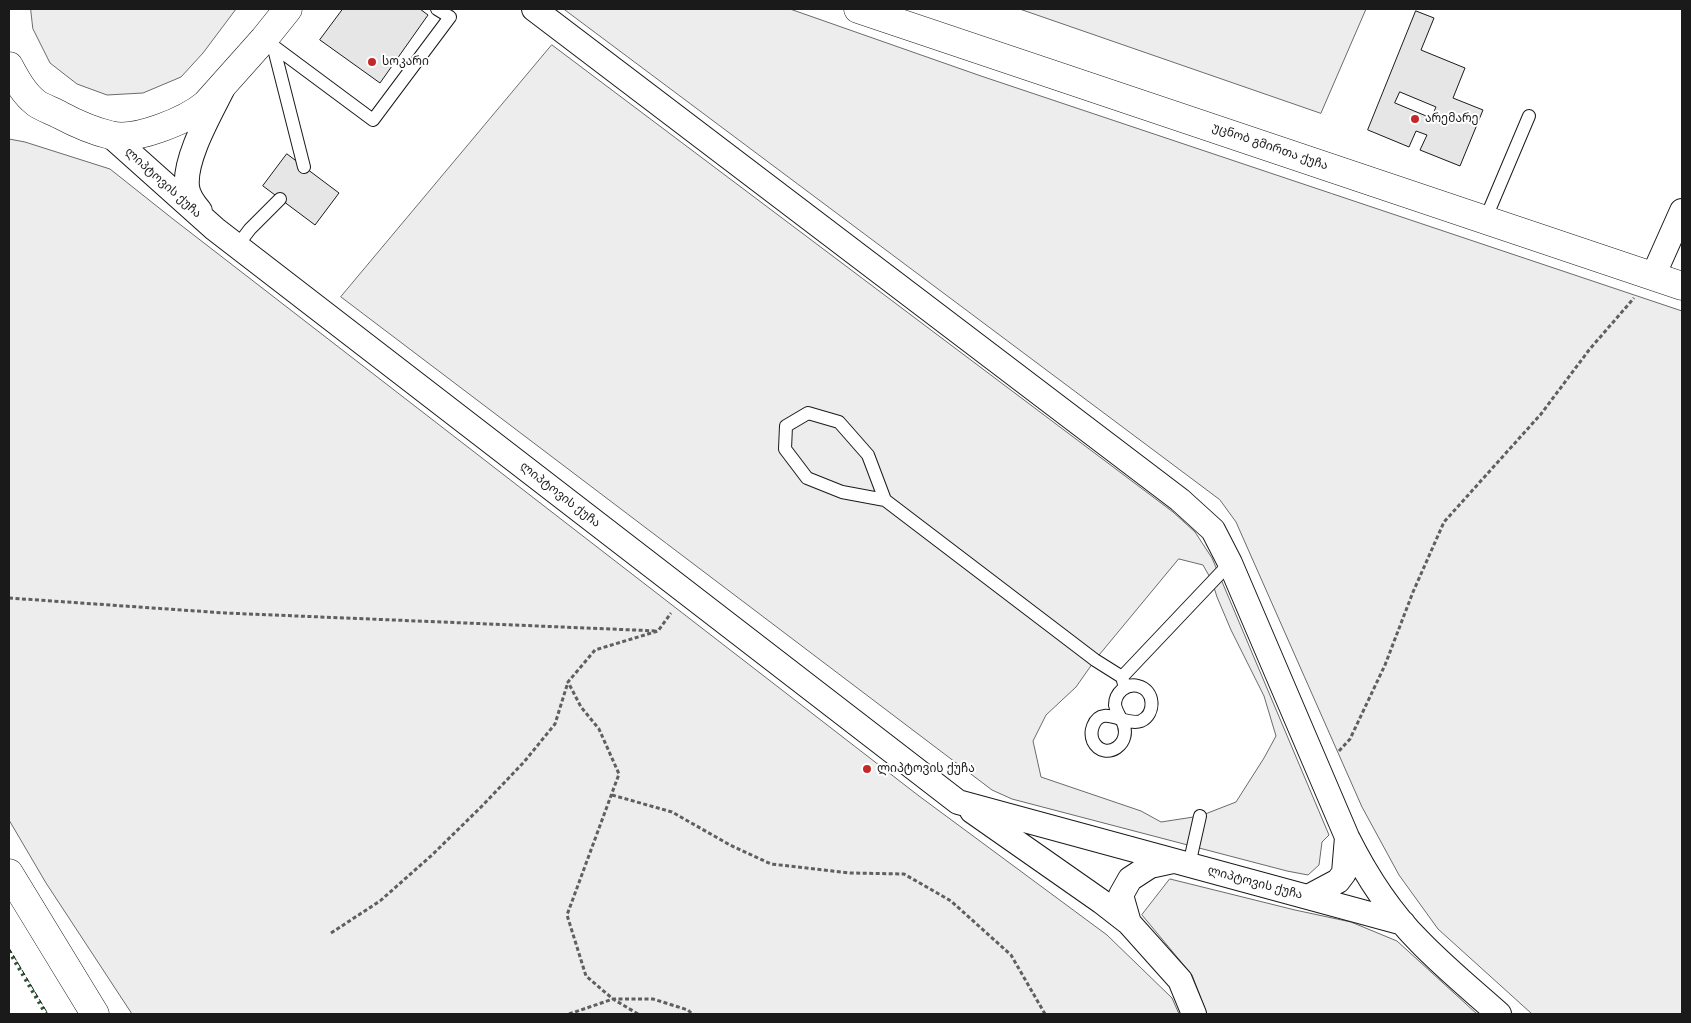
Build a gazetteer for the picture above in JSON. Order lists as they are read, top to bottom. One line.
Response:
{"streets":{"main road":["უცნობ გმირთა ქუჩა"],"street":["ლიპტოვის ქუჩა"]},"places":["სოკარი","არემარე","ლიპტოვის ქუჩა"]}
